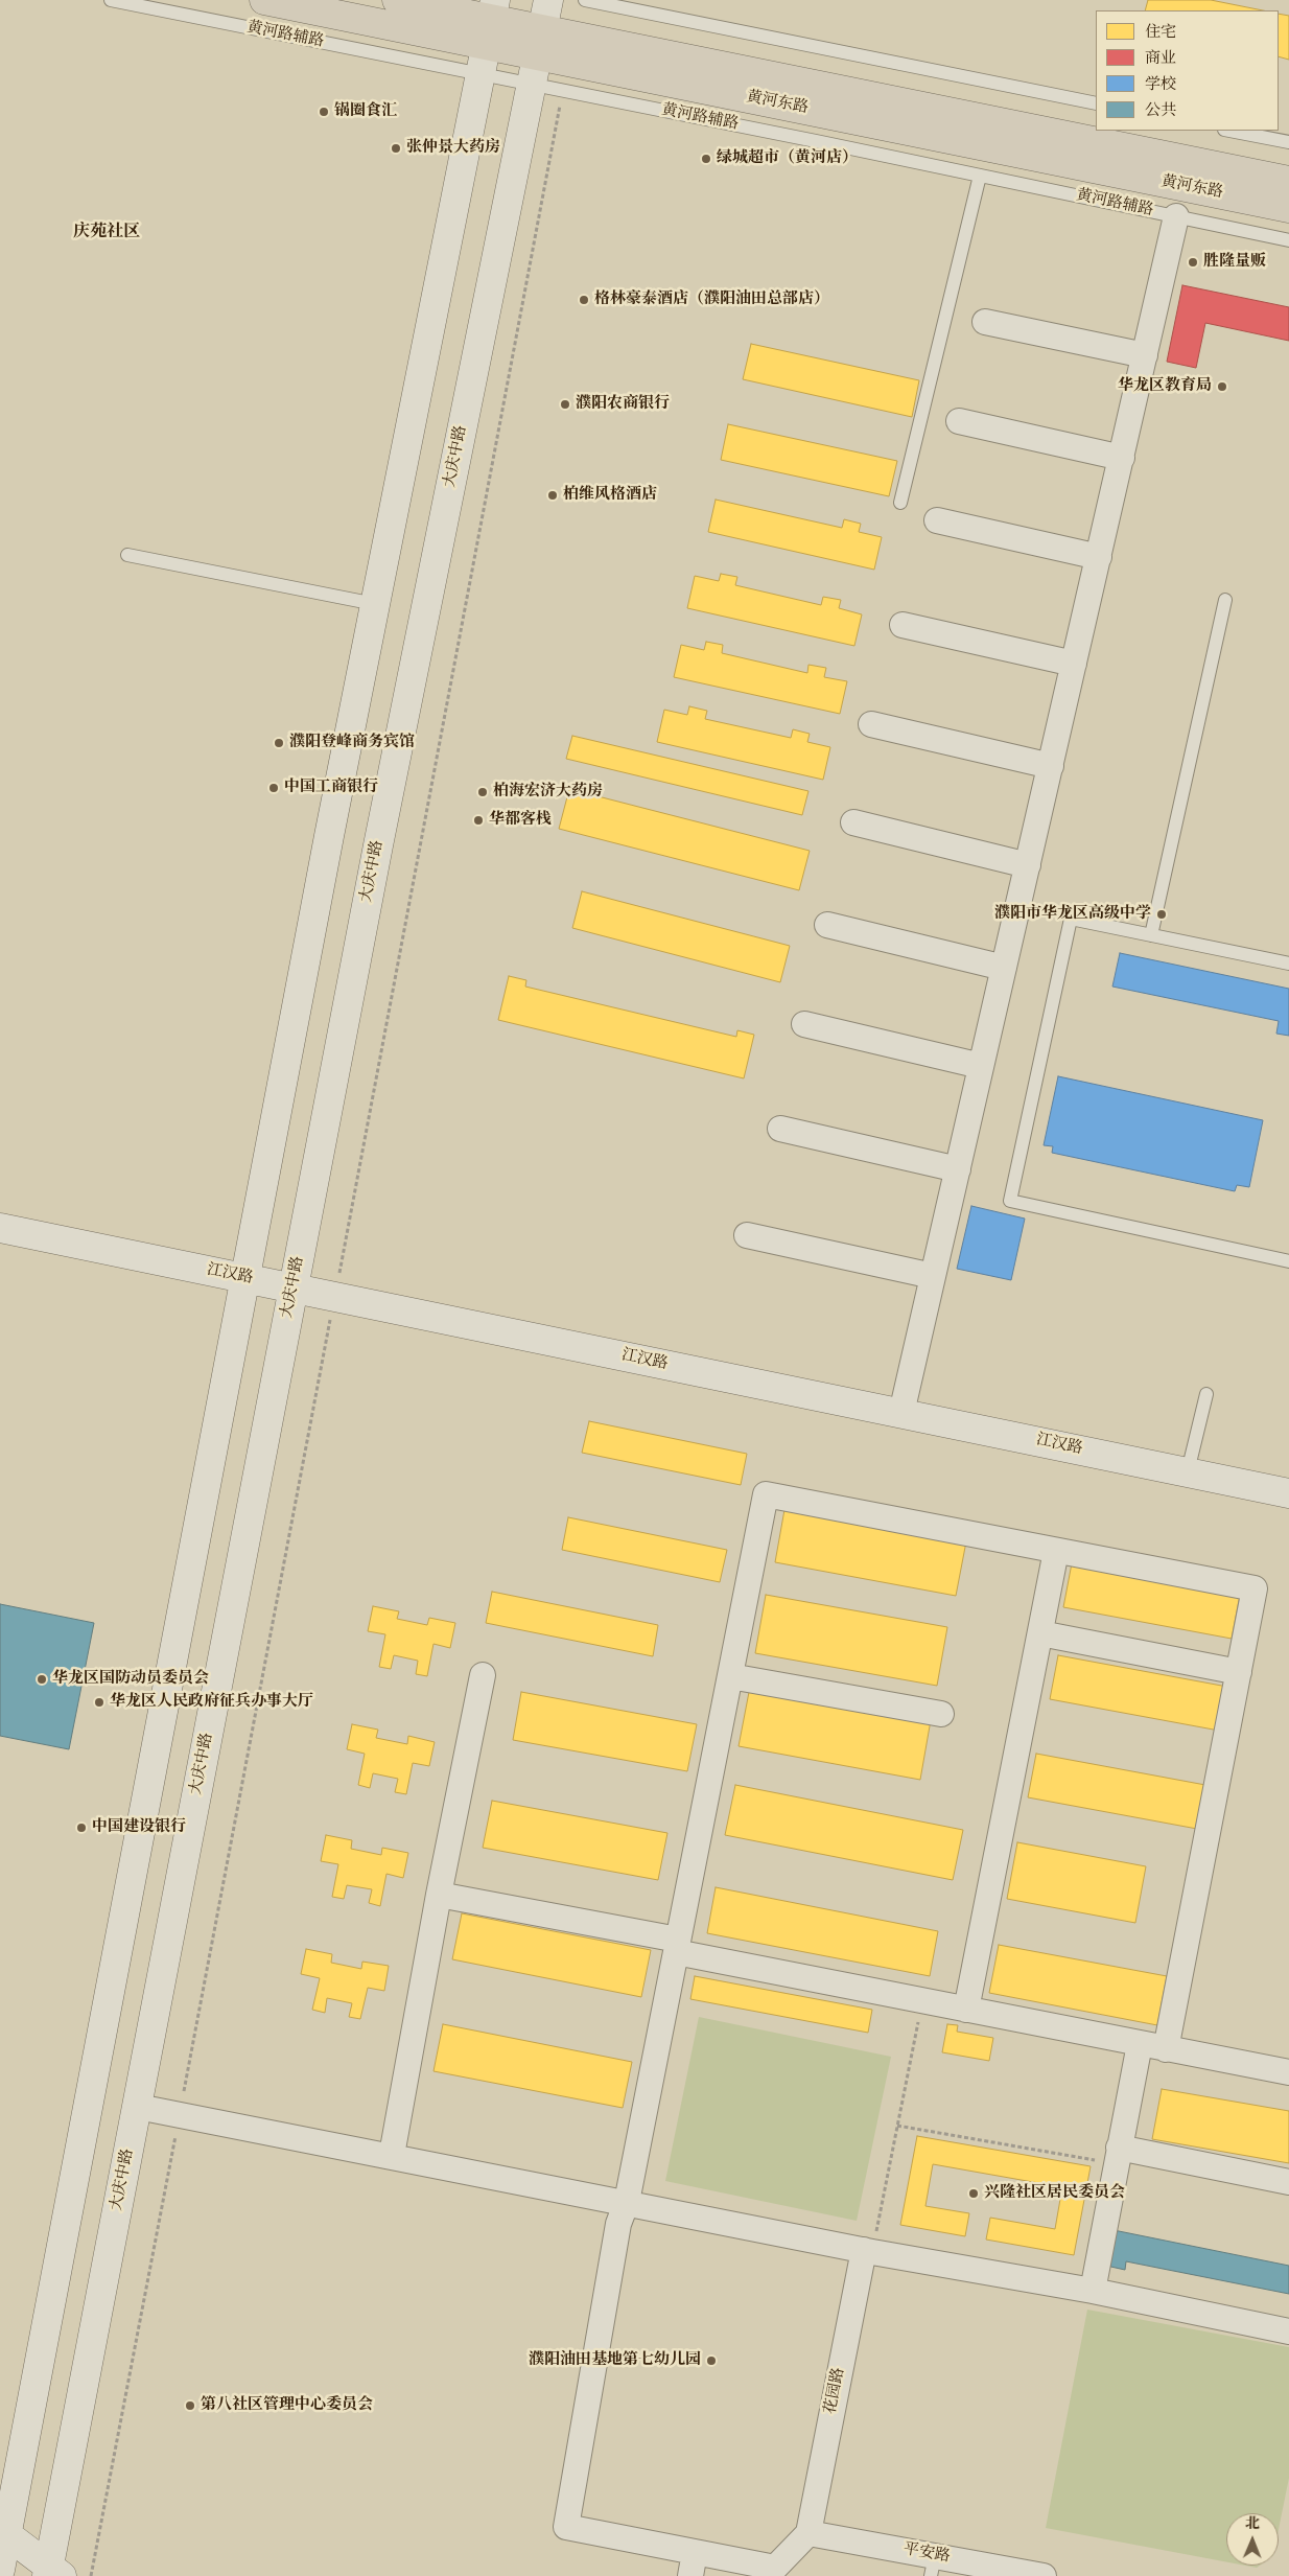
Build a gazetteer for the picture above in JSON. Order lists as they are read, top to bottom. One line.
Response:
{"streets":{"main road":["黄河东路","大庆中路","江汉路"],"street":["花园路","平安路"],"lane":["黄河路辅路"]},"crossings":[["黄河路辅路","大庆中路"],["黄河东路","大庆中路"],["大庆中路","江汉路"],["花园路","平安路"]],"districts":["庆苑社区"],"places":["锅圈食汇","张仲景大药房","绿城超市（黄河店）","胜隆量贩","格林豪泰酒店（濮阳油田总部店）","华龙区教育局","濮阳农商银行","柏维风格酒店","濮阳登峰商务宾馆","中国工商银行","柏海宏济大药房","华都客栈","濮阳市华龙区高级中学","华龙区国防动员委员会","华龙区人民政府征兵办事大厅","中国建设银行","兴隆社区居民委员会","濮阳油田基地第七幼儿园","第八社区管理中心委员会"],"legend":["住宅","商业","学校","公共"],"north":"top"}
